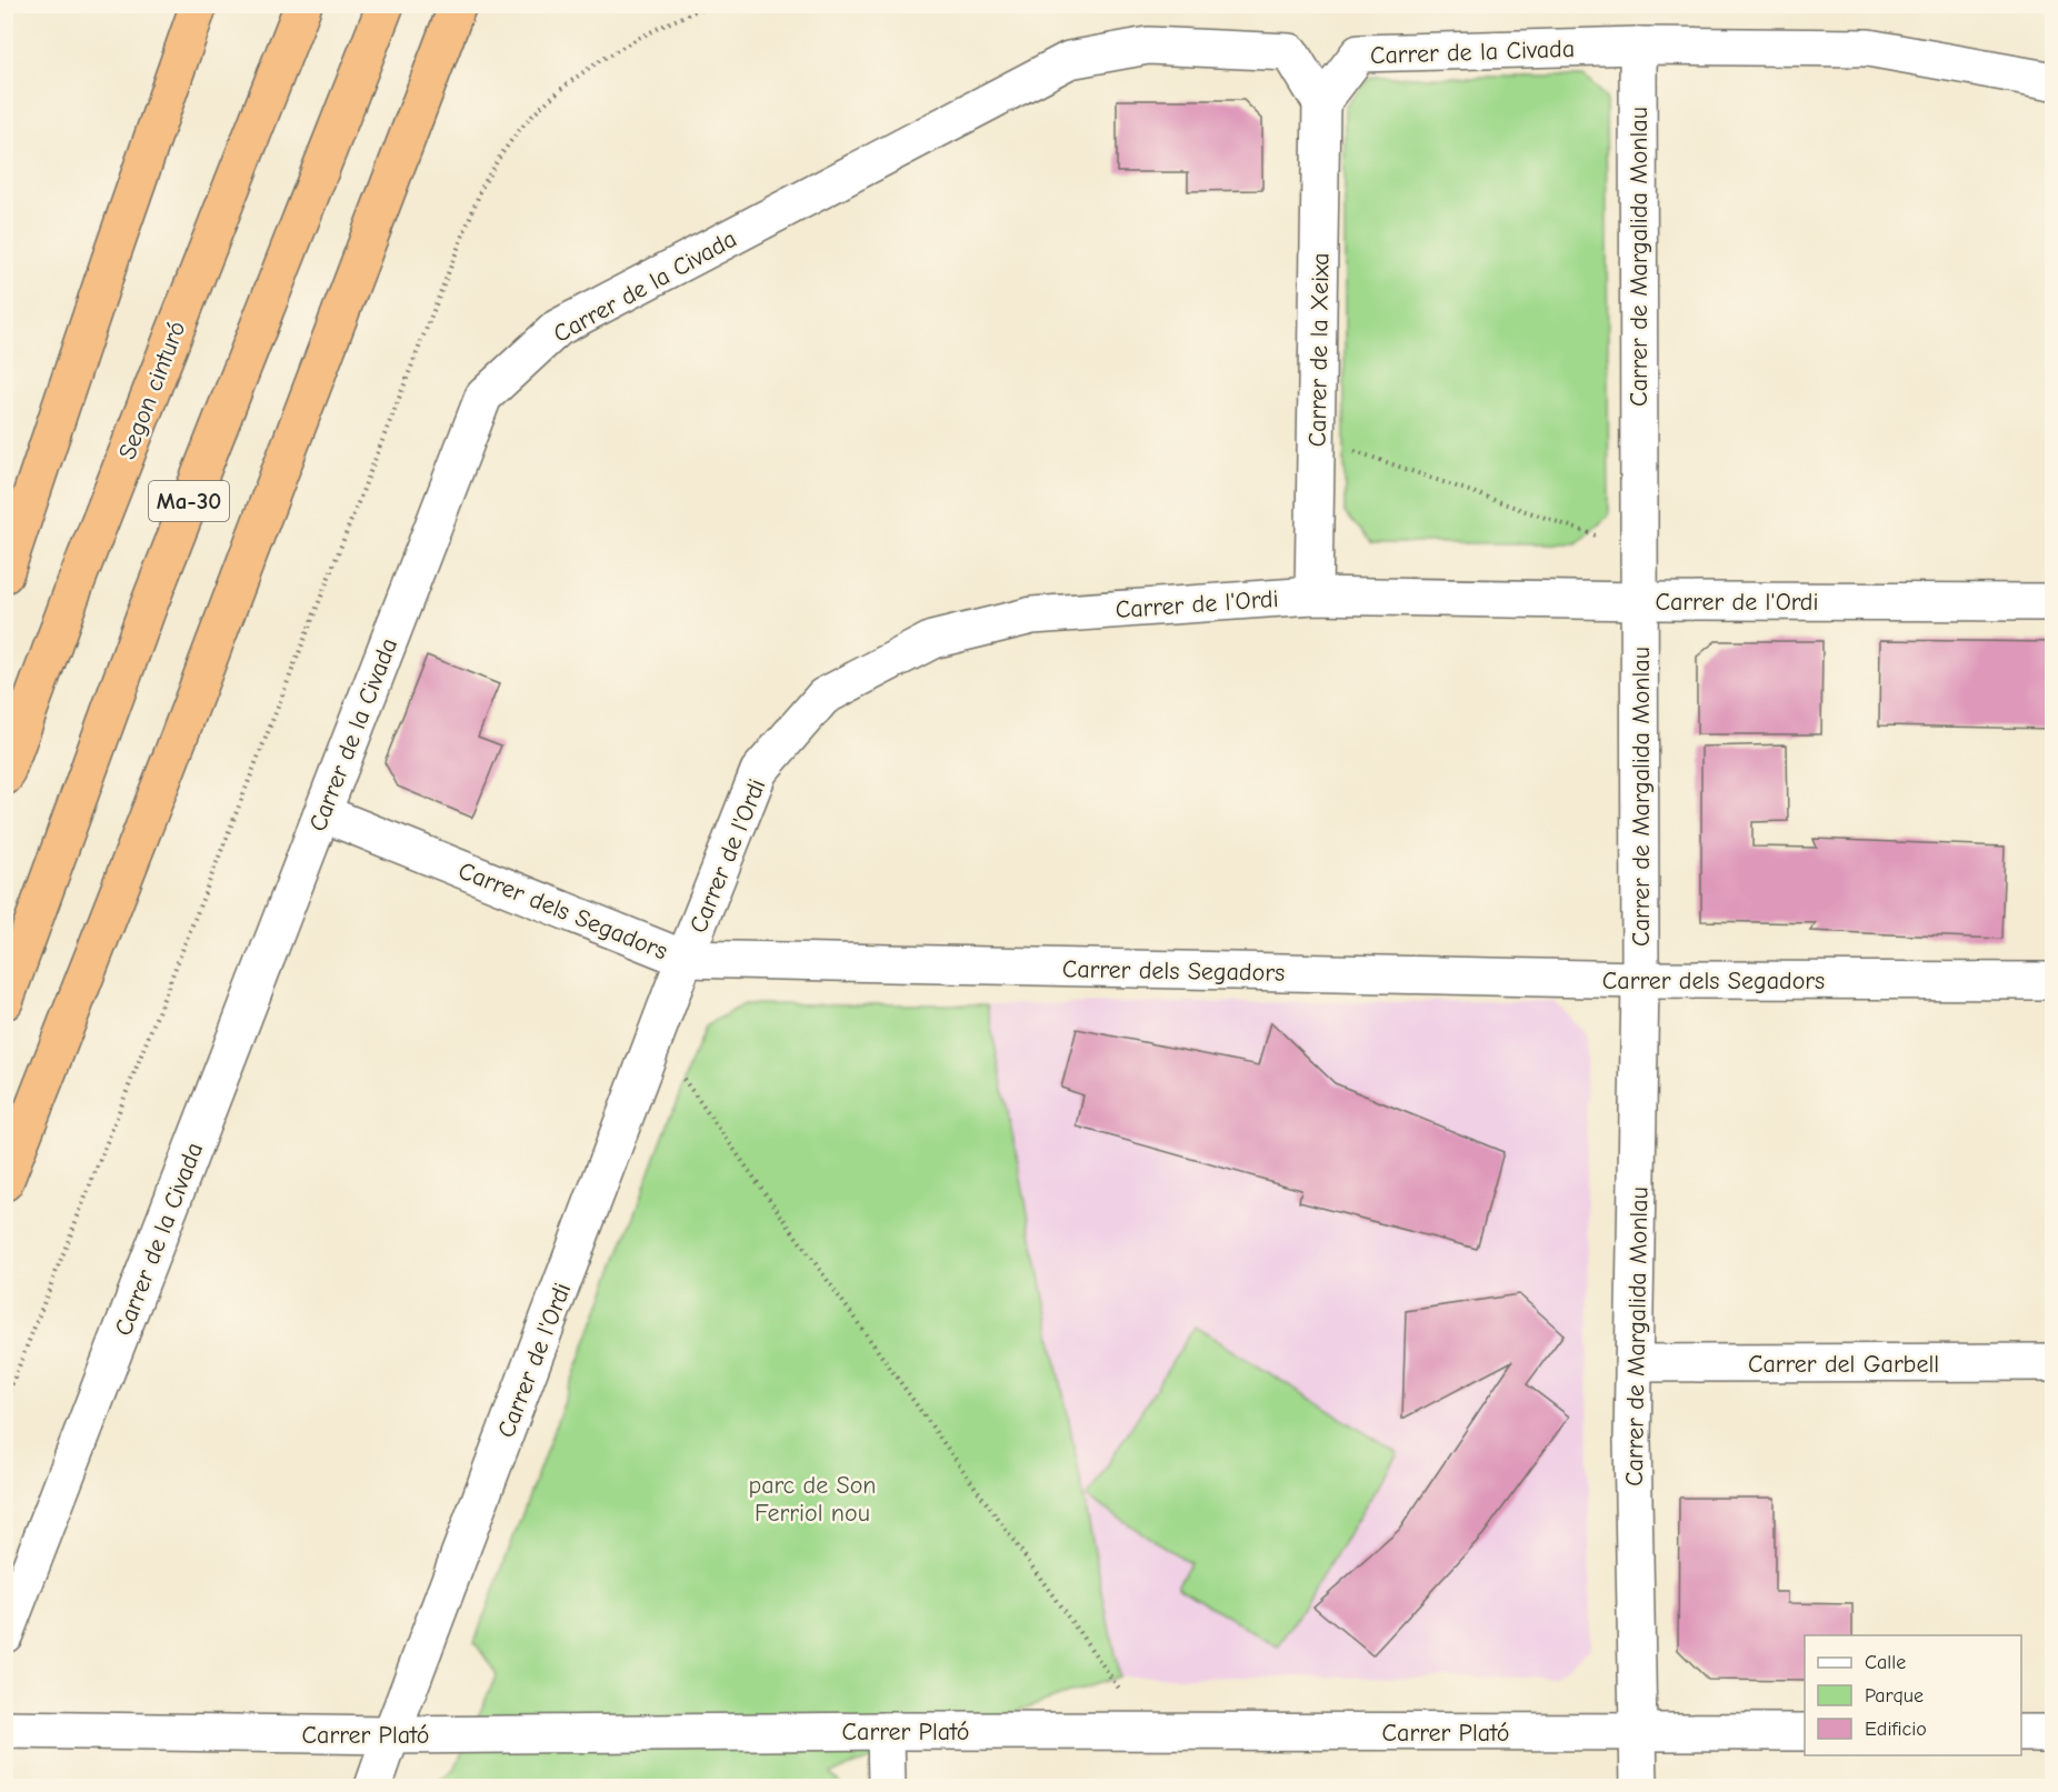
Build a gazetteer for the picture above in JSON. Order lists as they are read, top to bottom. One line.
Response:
{"streets":{"highway":["Segon cinturó","Ma-30"],"street":["Carrer de la Civada","Carrer de Margalida Monlau","Carrer de la Xeixa","Carrer de l'Ordi","Carrer dels Segadors","Carrer del Garbell","Carrer Plató"]},"crossings":[["Carrer de la Civada","Carrer de Margalida Monlau"],["Carrer de la Civada","Carrer de la Xeixa"],["Carrer de la Civada","Carrer dels Segadors"],["Carrer de Margalida Monlau","Carrer de l'Ordi"],["Carrer de Margalida Monlau","Carrer dels Segadors"],["Carrer de Margalida Monlau","Carrer del Garbell"],["Carrer de Margalida Monlau","Carrer Plató"],["Carrer de la Xeixa","Carrer de l'Ordi"],["Carrer de l'Ordi","Carrer dels Segadors"],["Carrer de l'Ordi","Carrer Plató"]],"parks":["parc de Son Ferriol nou"],"legend":["Calle","Parque","Edificio"]}
